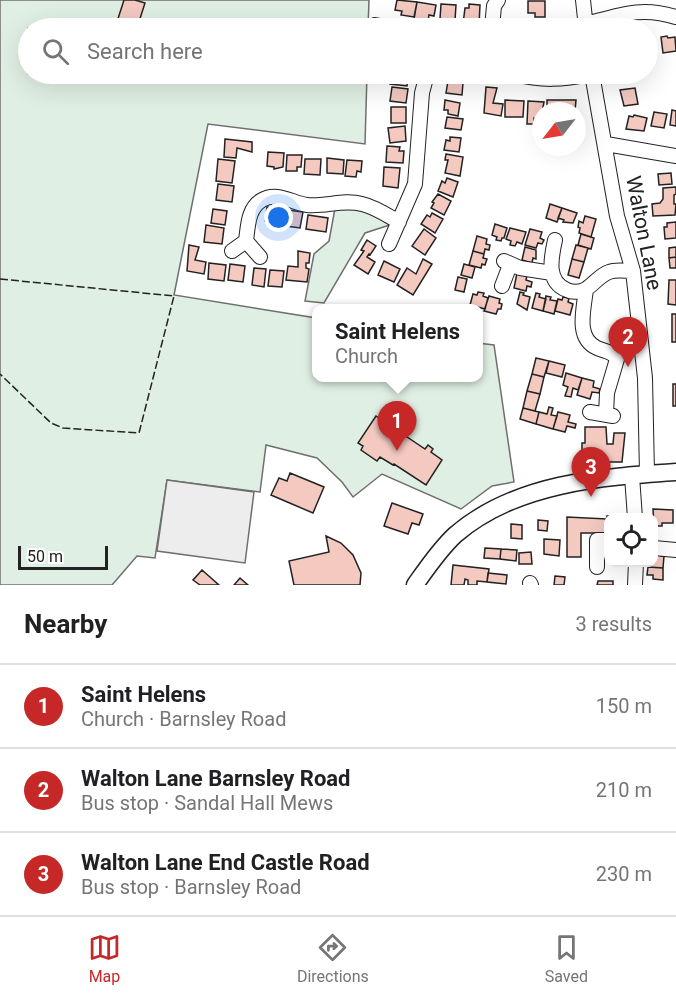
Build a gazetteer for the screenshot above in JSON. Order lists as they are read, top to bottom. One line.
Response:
{"streets":{"street":["Walton Lane"]},"scale_bar":"50 m","north":"bottom left","page":{"search":"Search here","popup":["Saint Helens","Church"],"pins":["2","1","3"],"scale":"50 m","heading":["Nearby","3 results"],"list":[{"mark":"1","name":"Saint Helens","note":"Church · Barnsley Road","value":"150 m"},{"mark":"2","name":"Walton Lane Barnsley Road","note":"Bus stop · Sandal Hall Mews","value":"210 m"},{"mark":"3","name":"Walton Lane End Castle Road","note":"Bus stop · Barnsley Road","value":"230 m"}],"nav":["Map","Directions","Saved"]}}
